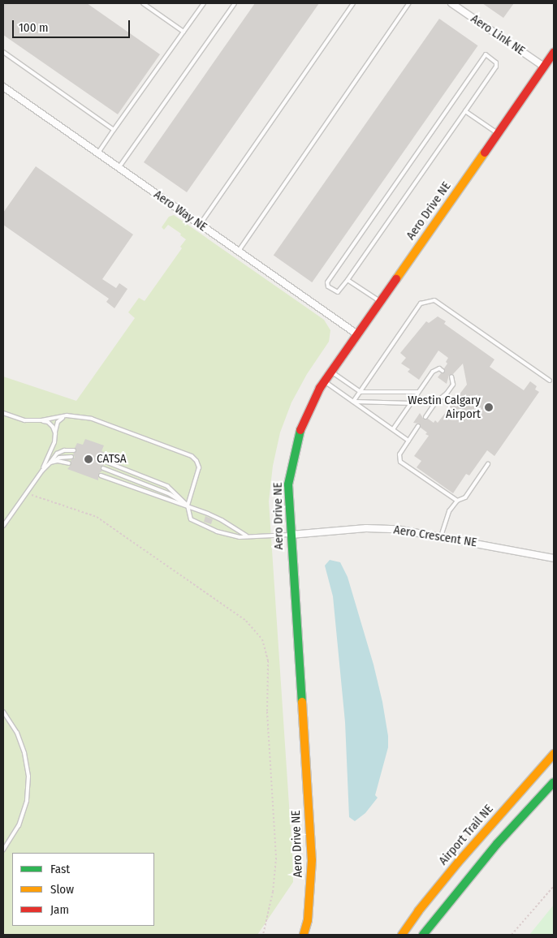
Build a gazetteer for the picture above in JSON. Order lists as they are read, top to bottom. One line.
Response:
{"streets":{"main road":["Aero Drive NE","Airport Trail NE"],"street":["Aero Link NE","Aero Way NE","Aero Crescent NE"]},"crossings":[["Aero Link NE","Aero Drive NE"],["Aero Way NE","Aero Drive NE"],["Aero Drive NE","Aero Crescent NE"]],"places":["Westin Calgary Airport","CATSA"],"legend":["Fast","Slow","Jam"],"scale_bar":"100 m"}
